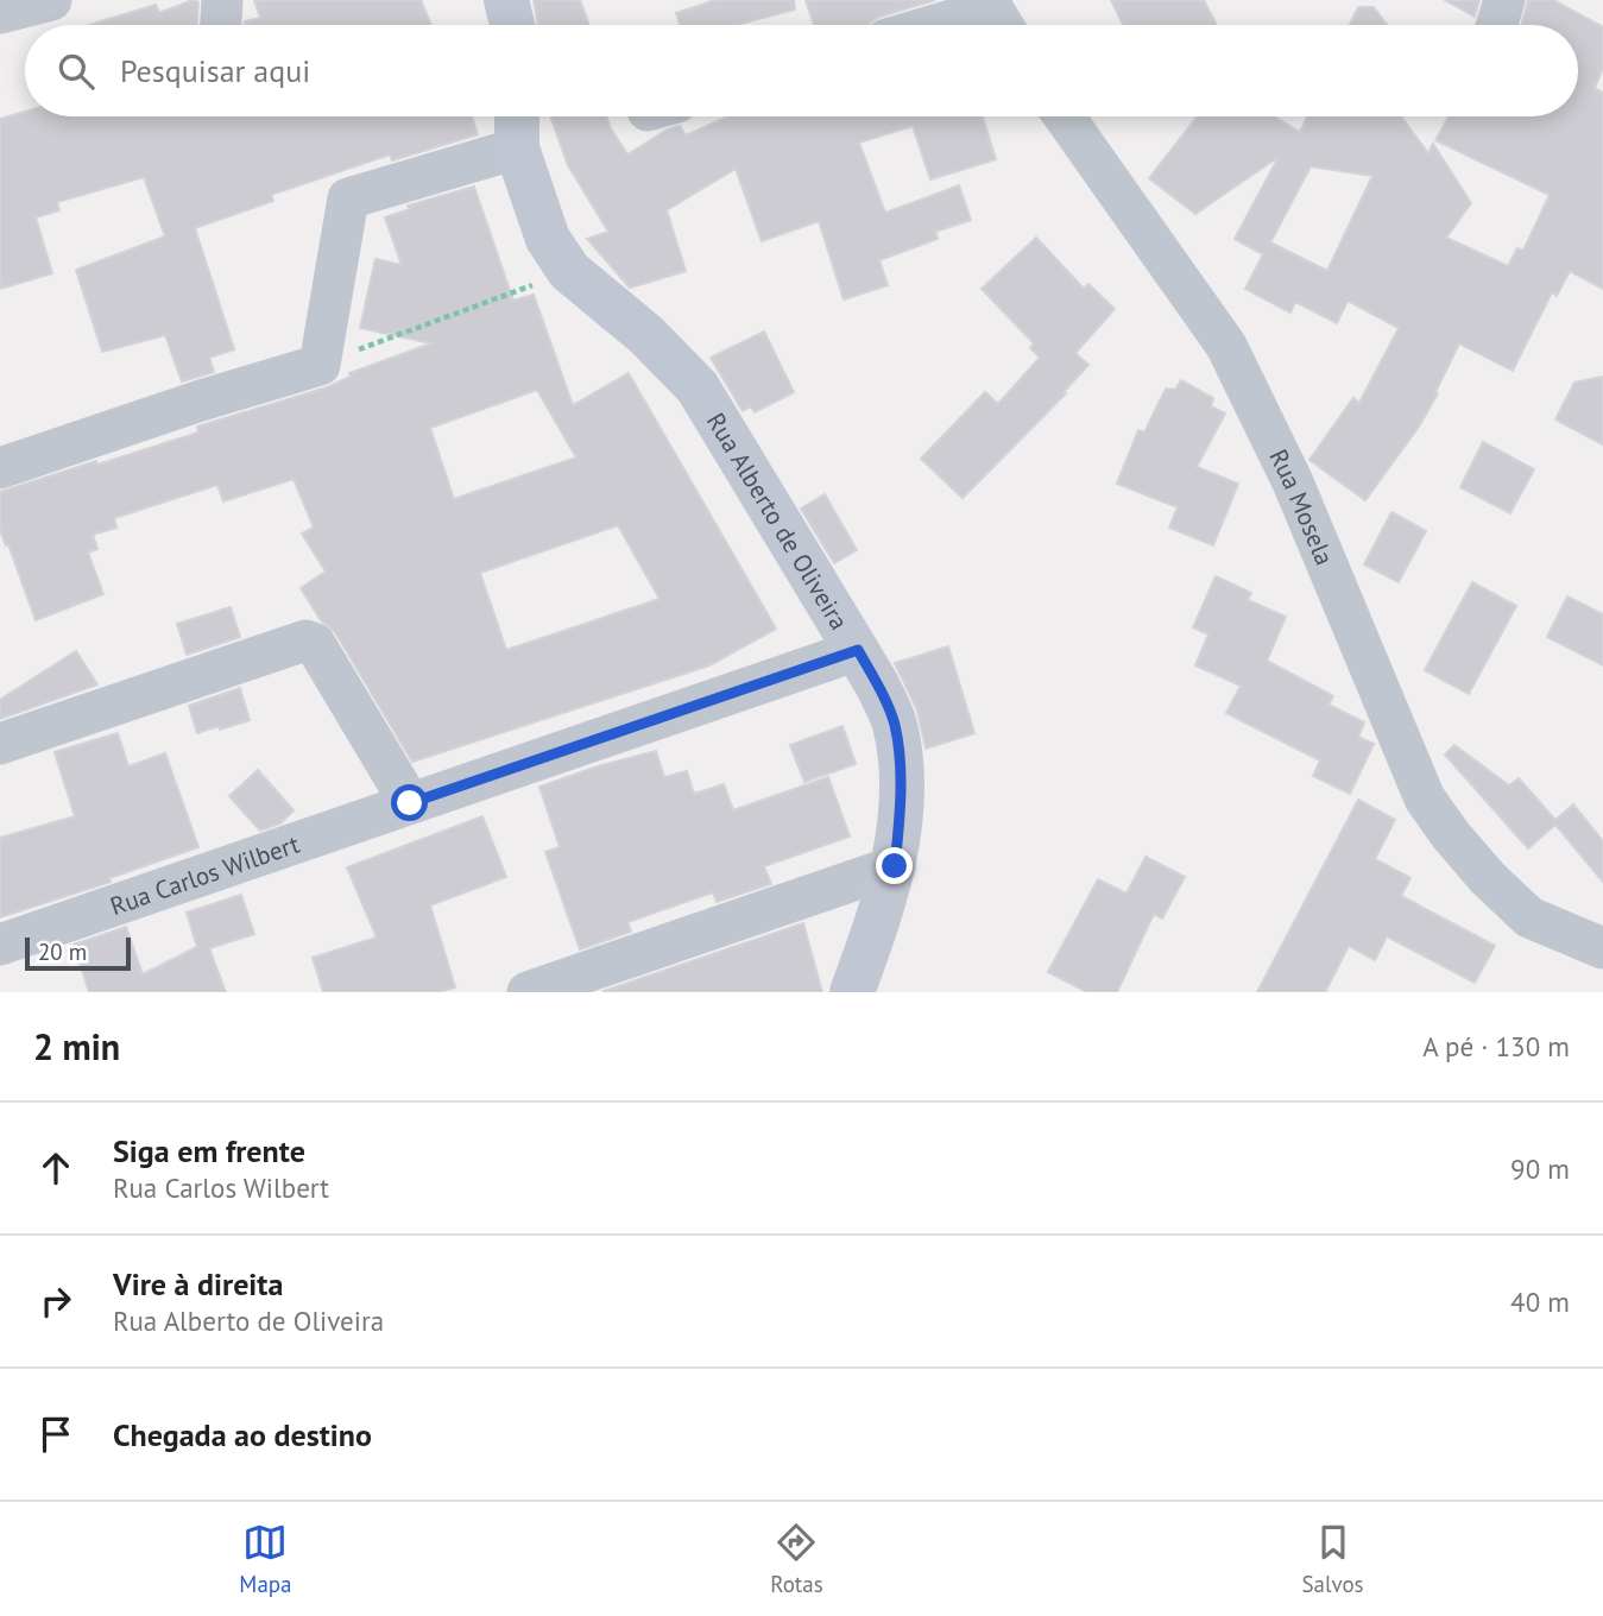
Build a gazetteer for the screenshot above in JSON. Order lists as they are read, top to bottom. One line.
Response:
{"streets":{"street":["Rua Mosela","Rua Alberto de Oliveira","Rua Carlos Wilbert"]},"crossings":[["Rua Alberto de Oliveira","Rua Carlos Wilbert"]],"scale_bar":"20 m","page":{"search":"Pesquisar aqui","scale":"20 m","heading":["2 min","A pé · 130 m"],"list":[["Siga em frente","Rua Carlos Wilbert","90 m"],["Vire à direita","Rua Alberto de Oliveira","40 m"],"Chegada ao destino"],"nav":["Mapa","Rotas","Salvos"]}}
